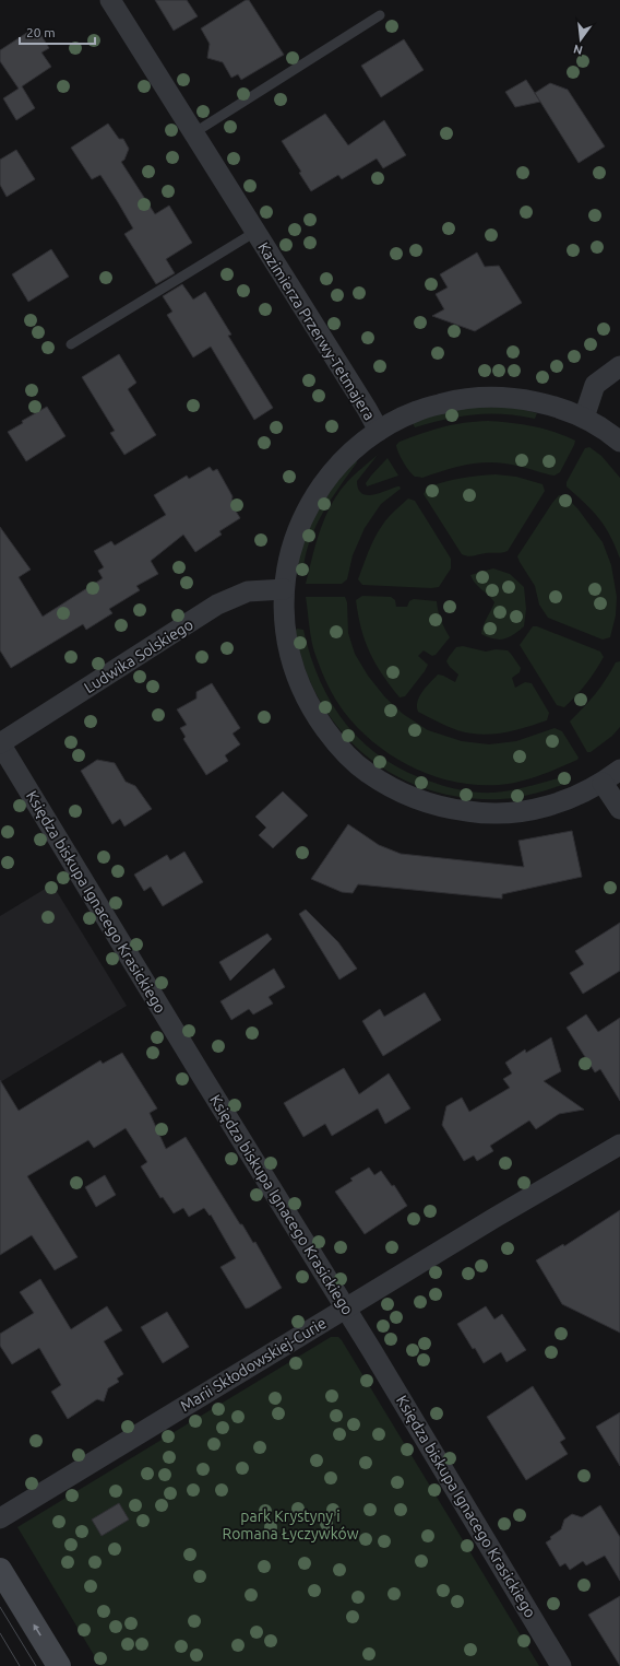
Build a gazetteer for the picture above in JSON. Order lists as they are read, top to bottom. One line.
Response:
{"streets":{"street":["Kazimierza Przerwy-Tetmajera","Ludwika Solskiego","Księdza biskupa Ignacego Krasickiego","Marii Skłodowskiej-Curie"]},"crossings":[["Ludwika Solskiego","Księdza biskupa Ignacego Krasickiego"],["Księdza biskupa Ignacego Krasickiego","Marii Skłodowskiej-Curie"]],"parks":["park Krystyny i Romana Łyczywków"],"scale_bar":"20 m","north":"bottom"}
